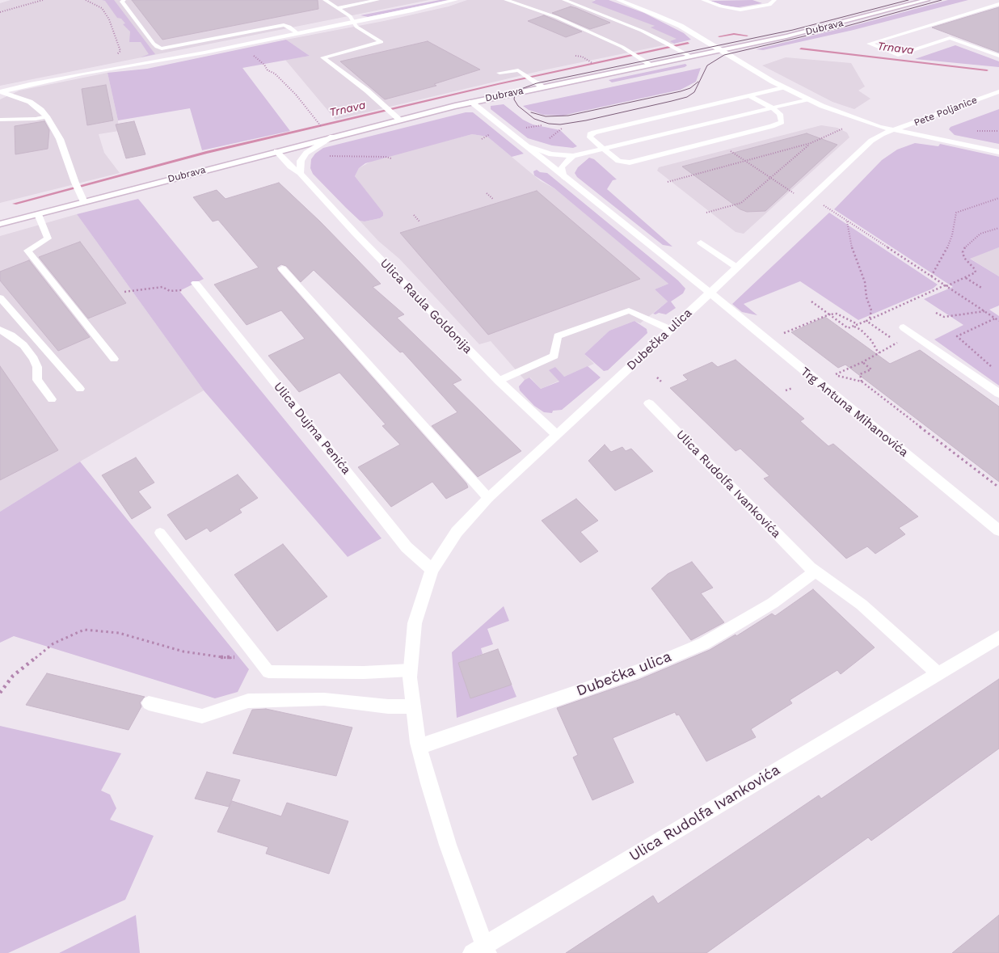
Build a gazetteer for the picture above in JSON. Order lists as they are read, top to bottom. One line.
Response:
{"streets":{"street":["Dubrava","Pete Poljanice","Ulica Raula Goldonija","Dubečka ulica","Trg Antuna Mihanovića","Ulica Dujma Penića","Ulica Rudolfa Ivankovića"]},"crossings":[["Dubrava","Ulica Raula Goldonija"],["Dubrava","Trg Antuna Mihanovića"],["Pete Poljanice","Dubečka ulica"],["Ulica Raula Goldonija","Dubečka ulica"],["Dubečka ulica","Trg Antuna Mihanovića"],["Dubečka ulica","Ulica Dujma Penića"],["Dubečka ulica","Ulica Rudolfa Ivankovića"]],"water":["Trnava"]}
